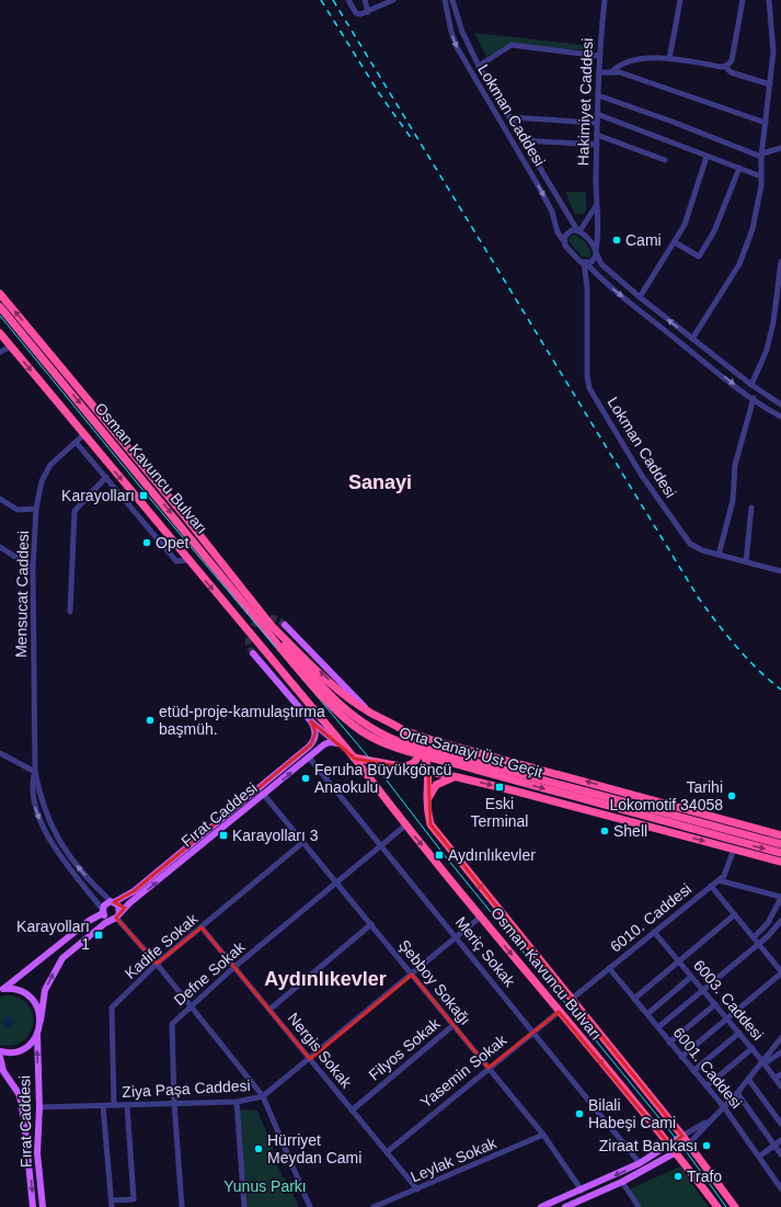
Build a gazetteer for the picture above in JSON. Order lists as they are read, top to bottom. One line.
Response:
{"streets":{"highway":["Osman Kavuncu Bulvarı","Orta Sanayi Üst Geçit"],"main road":["Fırat Caddesi"],"street":["Hakimiyet Caddesi","Lokman Caddesi","Mensucat Caddesi","6010. Caddesi","Kadife Sokak","Meriç Sokak","Defne Sokak","Şebboy Sokağı","6003. Caddesi","Filyos Sokak","Nergis Sokak","6001. Caddesi","Yasemin Sokak","Ziya Paşa Caddesi","Leylak Sokak"]},"crossings":[["Hakimiyet Caddesi","Lokman Caddesi"],["Osman Kavuncu Bulvarı","Orta Sanayi Üst Geçit"],["Osman Kavuncu Bulvarı","6010. Caddesi"],["Osman Kavuncu Bulvarı","Defne Sokak"],["Osman Kavuncu Bulvarı","Yasemin Sokak"],["Osman Kavuncu Bulvarı","Ziya Paşa Caddesi"],["Mensucat Caddesi","Fırat Caddesi"],["Fırat Caddesi","Meriç Sokak"],["Fırat Caddesi","Şebboy Sokağı"],["Fırat Caddesi","Ziya Paşa Caddesi"],["6010. Caddesi","6003. Caddesi"],["6010. Caddesi","6001. Caddesi"],["Kadife Sokak","Şebboy Sokağı"],["Kadife Sokak","Nergis Sokak"],["Kadife Sokak","Ziya Paşa Caddesi"],["Meriç Sokak","Defne Sokak"],["Meriç Sokak","Yasemin Sokak"],["Meriç Sokak","Ziya Paşa Caddesi"],["Defne Sokak","Şebboy Sokağı"],["Defne Sokak","Nergis Sokak"],["Defne Sokak","Ziya Paşa Caddesi"],["Şebboy Sokağı","Filyos Sokak"],["Şebboy Sokağı","Yasemin Sokak"],["Şebboy Sokağı","Ziya Paşa Caddesi"],["Şebboy Sokağı","Leylak Sokak"],["Filyos Sokak","Nergis Sokak"],["Nergis Sokak","Yasemin Sokak"],["Nergis Sokak","Ziya Paşa Caddesi"],["Nergis Sokak","Leylak Sokak"]],"districts":["Sanayi","Aydınlıkevler"],"parks":["Yunus Parkı"],"places":{"other":["Cami","Opet","etüd-proje-kamulaştırma başmüh.","Feruha Büyükgöncü Anaokulu","Tarihi Lokomotif 34058","Shell","Bilali Habeşi Cami","Ziraat Bankası","Hürriyet Meydan Cami","Trafo"],"transit":["Karayolları","Eski Terminal","Karayolları 3","Aydınlıkevler","Karayolları 1"]}}
